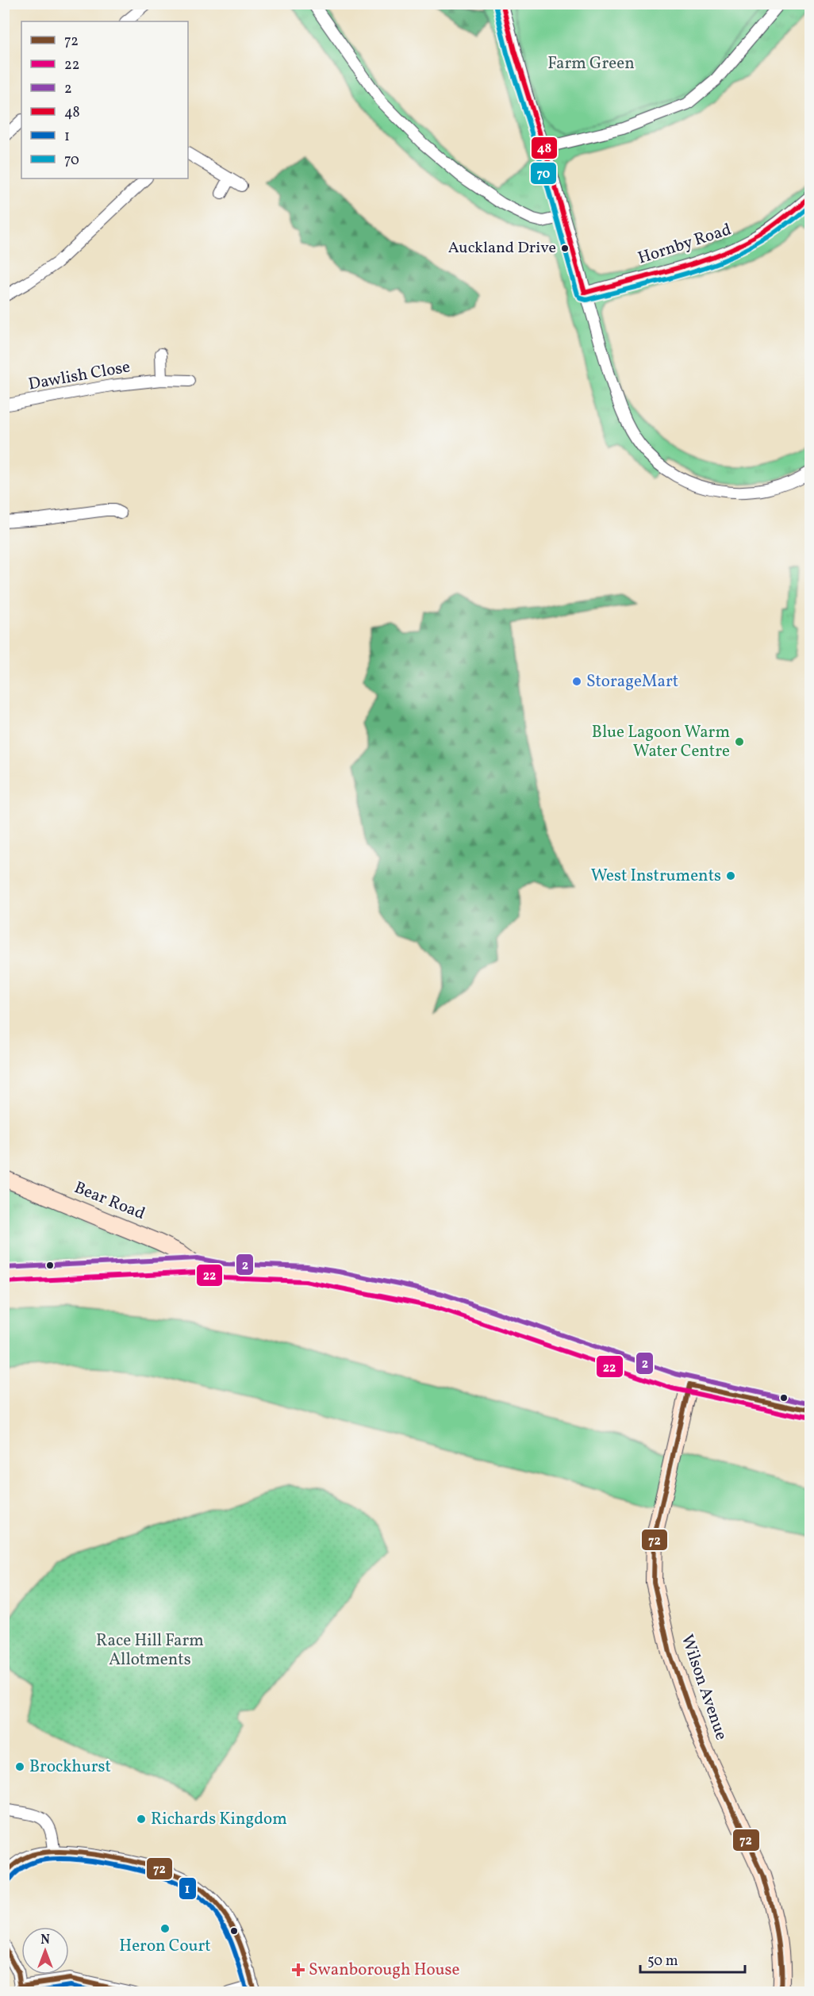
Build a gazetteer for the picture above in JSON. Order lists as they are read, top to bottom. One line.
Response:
{"streets":{"street":["Hornby Road","Dawlish Close","Bear Road","Wilson Avenue"]},"parks":["Farm Green","Race Hill Farm Allotments"],"places":{"other":["Auckland Drive","StorageMart","Blue Lagoon Warm Water Centre","West Instruments","Brockhurst","Richards Kingdom","Heron Court"],"health":["Swanborough House"]},"lines":["transit line 48","transit line 70","transit line 2","transit line 22","transit line 72","transit line 1"],"legend":["72","22","2","48","1","70"],"scale_bar":"50 m","north":"top"}
